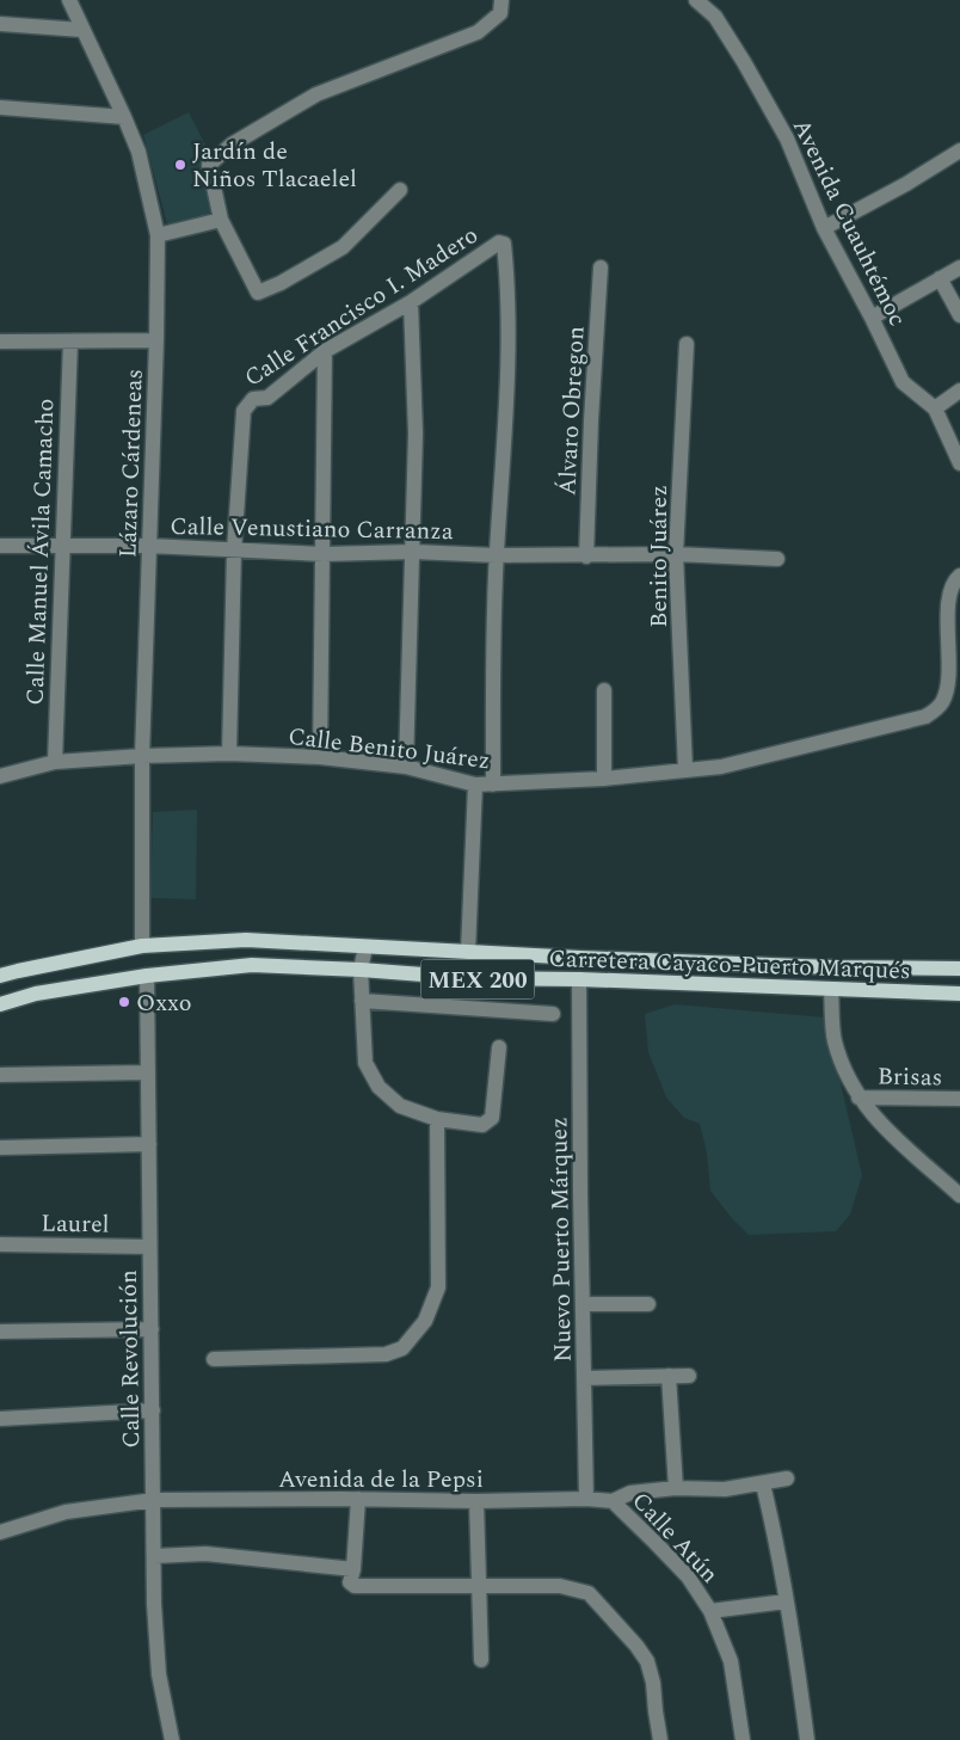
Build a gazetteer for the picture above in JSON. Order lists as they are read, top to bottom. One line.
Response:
{"streets":{"main road":["Carretera Cayaco-Puerto Marqués","MEX 200"],"street":["Avenida Cuauhtémoc","Calle Francisco I. Madero","Álvaro Obregon","Lázaro Cárdeneas","Calle Venustiano Carranza","Calle Manuel Ávila Camacho","Benito Juárez","Calle Benito Juárez","Brisas","Laurel","Nuevo Puerto Márquez","Calle Revolución","Avenida de la Pepsi","Calle Atún"]},"crossings":[["Calle Francisco I. Madero","Calle Venustiano Carranza"],["Álvaro Obregon","Calle Venustiano Carranza"],["Lázaro Cárdeneas","Calle Venustiano Carranza"],["Lázaro Cárdeneas","Calle Benito Juárez"],["Lázaro Cárdeneas","Carretera Cayaco-Puerto Marqués"],["Calle Venustiano Carranza","Calle Manuel Ávila Camacho"],["Calle Venustiano Carranza","Benito Juárez"],["Calle Manuel Ávila Camacho","Calle Benito Juárez"],["Benito Juárez","Calle Benito Juárez"],["Carretera Cayaco-Puerto Marqués","Nuevo Puerto Márquez"],["Carretera Cayaco-Puerto Marqués","Calle Revolución"],["Laurel","Calle Revolución"],["Nuevo Puerto Márquez","Avenida de la Pepsi"],["Calle Revolución","Avenida de la Pepsi"],["Avenida de la Pepsi","Calle Atún"]],"places":["Jardín de Niños Tlacaelel","Oxxo"]}
